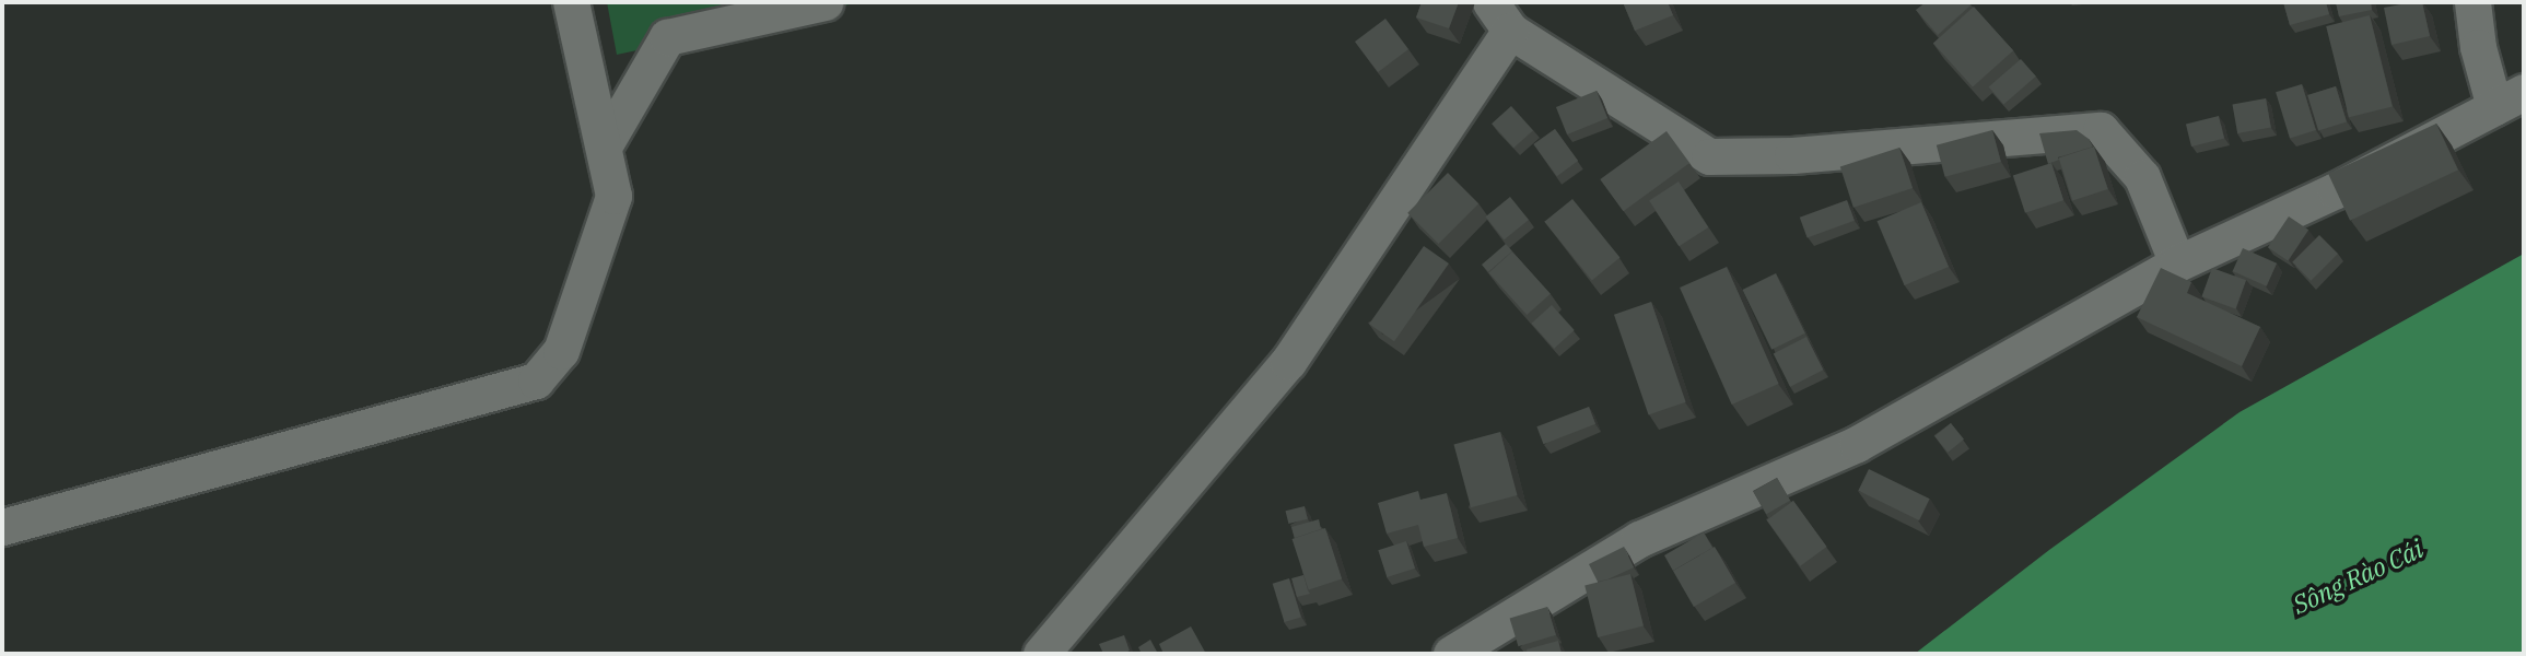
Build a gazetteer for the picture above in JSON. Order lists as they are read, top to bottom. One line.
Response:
{"water":["Sông Rào Cái"]}
